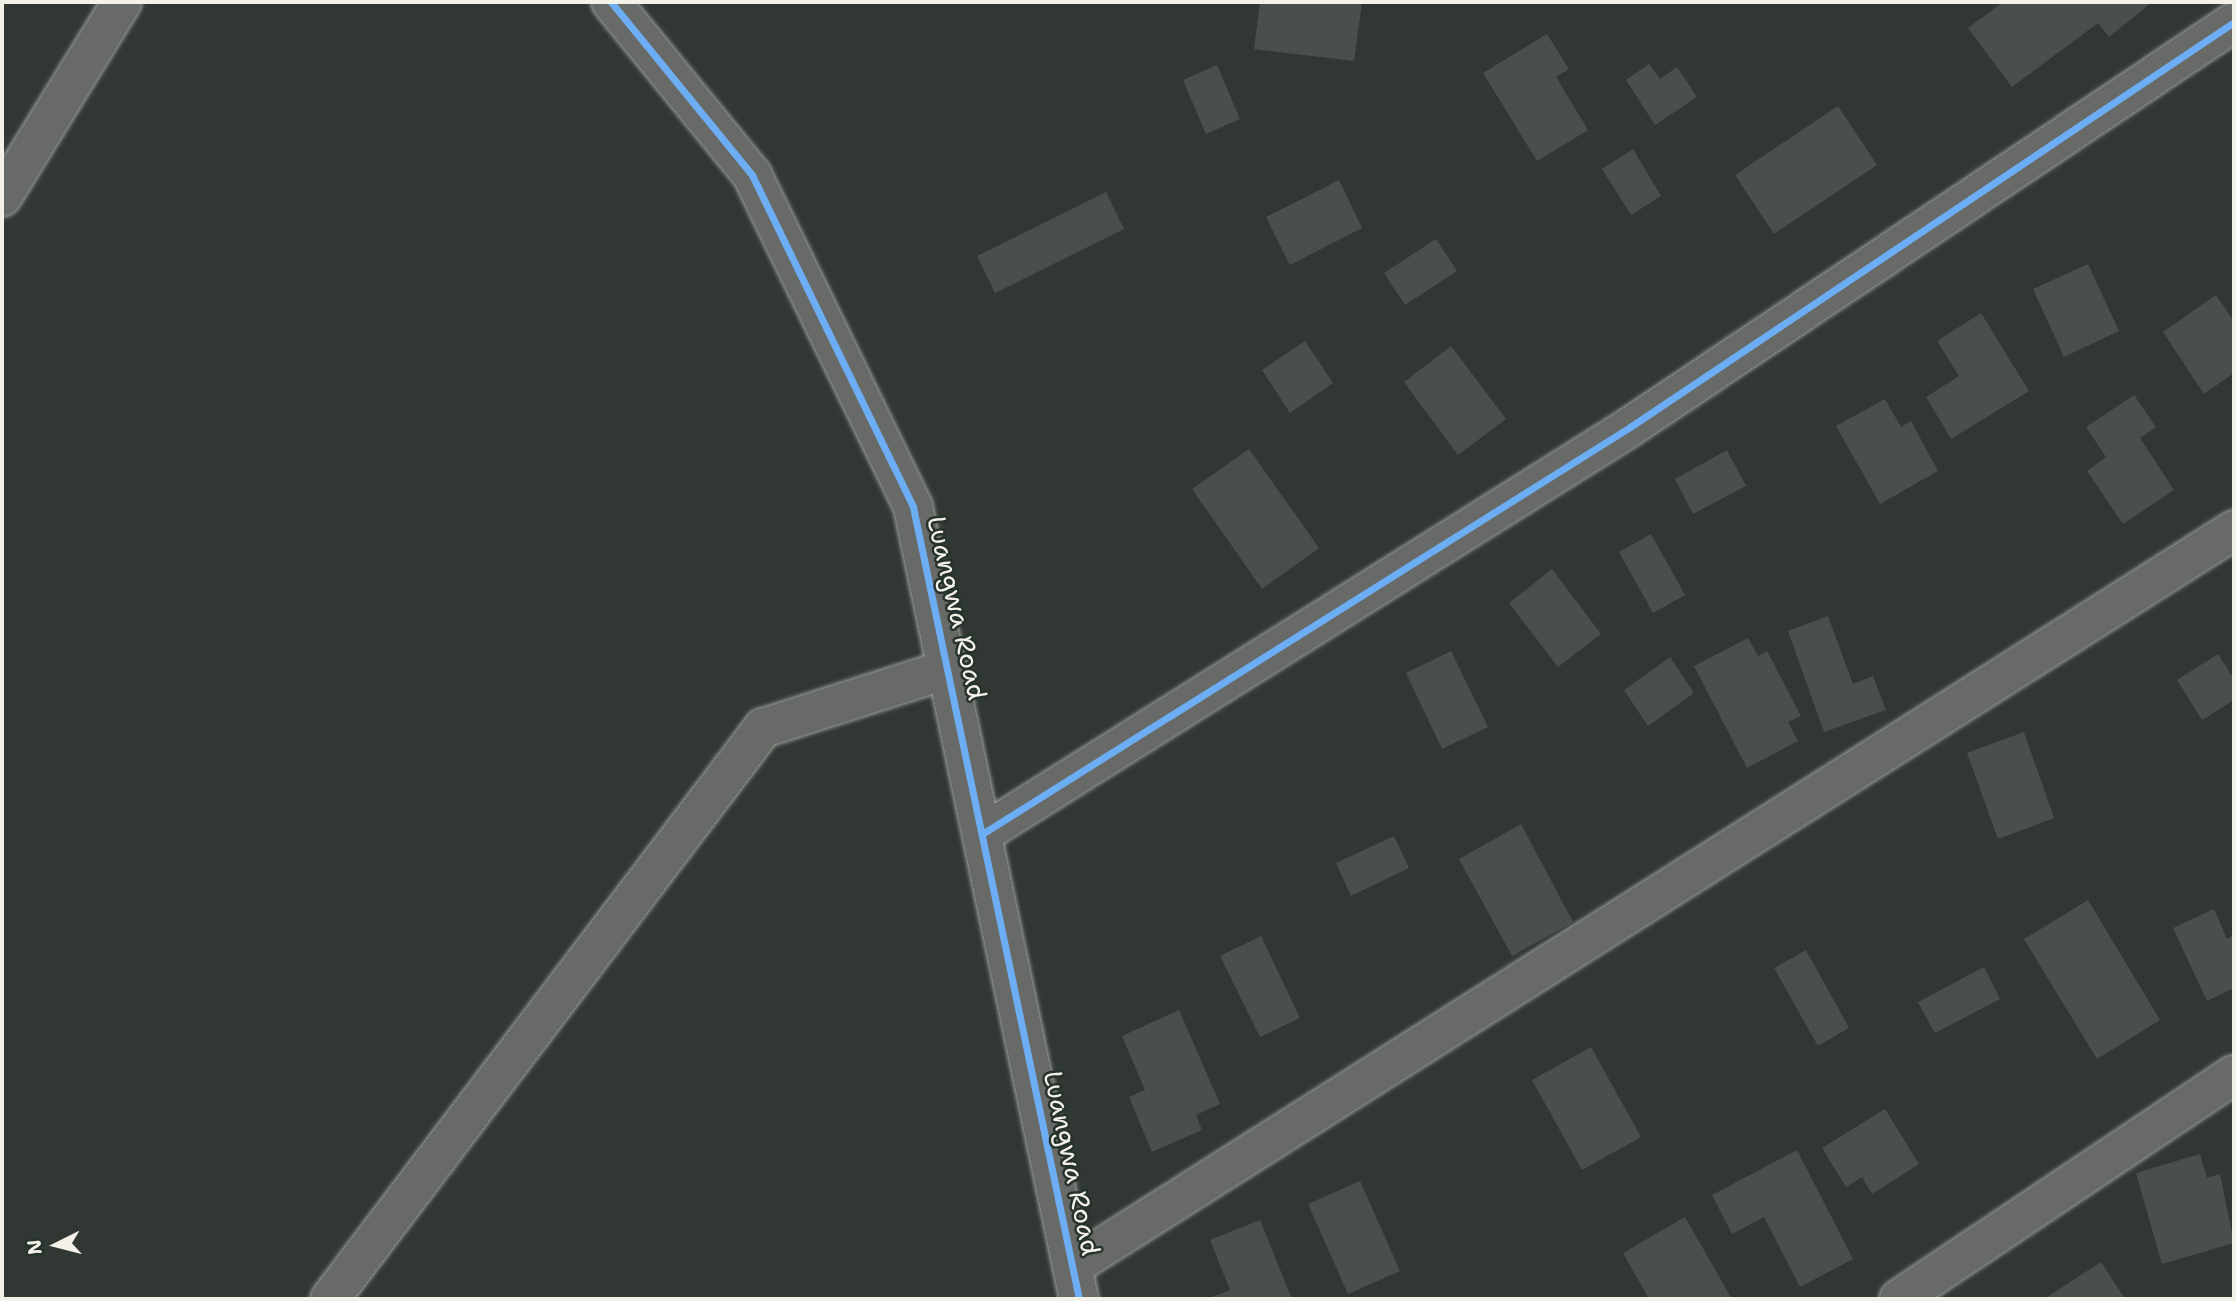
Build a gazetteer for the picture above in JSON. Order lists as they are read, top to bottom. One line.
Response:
{"streets":{"main road":["Luangwa Road"]},"north":"left"}
